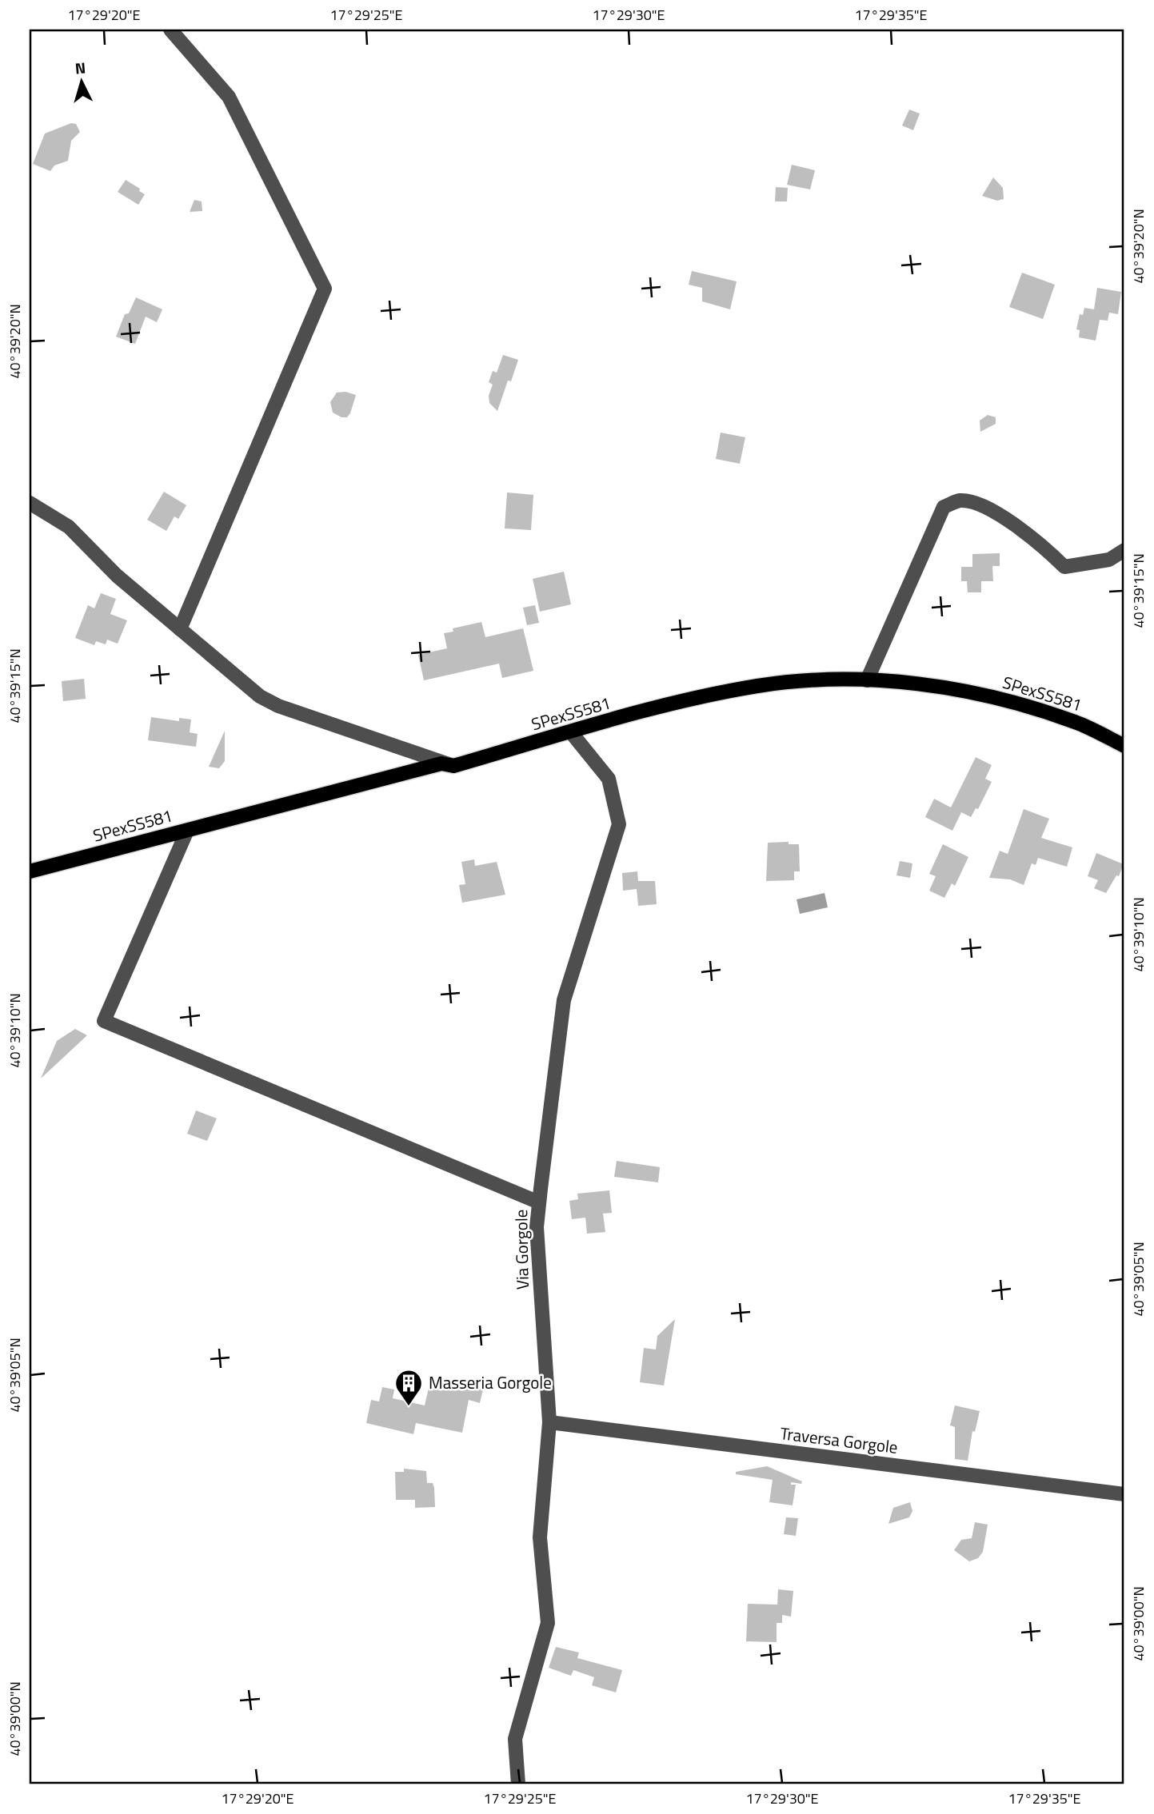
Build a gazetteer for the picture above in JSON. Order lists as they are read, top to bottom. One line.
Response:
{"streets":{"main road":["SPexSS581"],"street":["Via Gorgole","Traversa Gorgole"]},"crossings":[["SPexSS581","Via Gorgole"],["Via Gorgole","Traversa Gorgole"]],"places":{"building":["Masseria Gorgole"]},"north":"top","coordinates":["17°29'20\"E","17°29'25\"E","17°29'30\"E","17°29'35\"E","40°39'20\"N","40°39'15\"N","40°39'10\"N","40°39'05\"N","40°39'00\"N"]}
